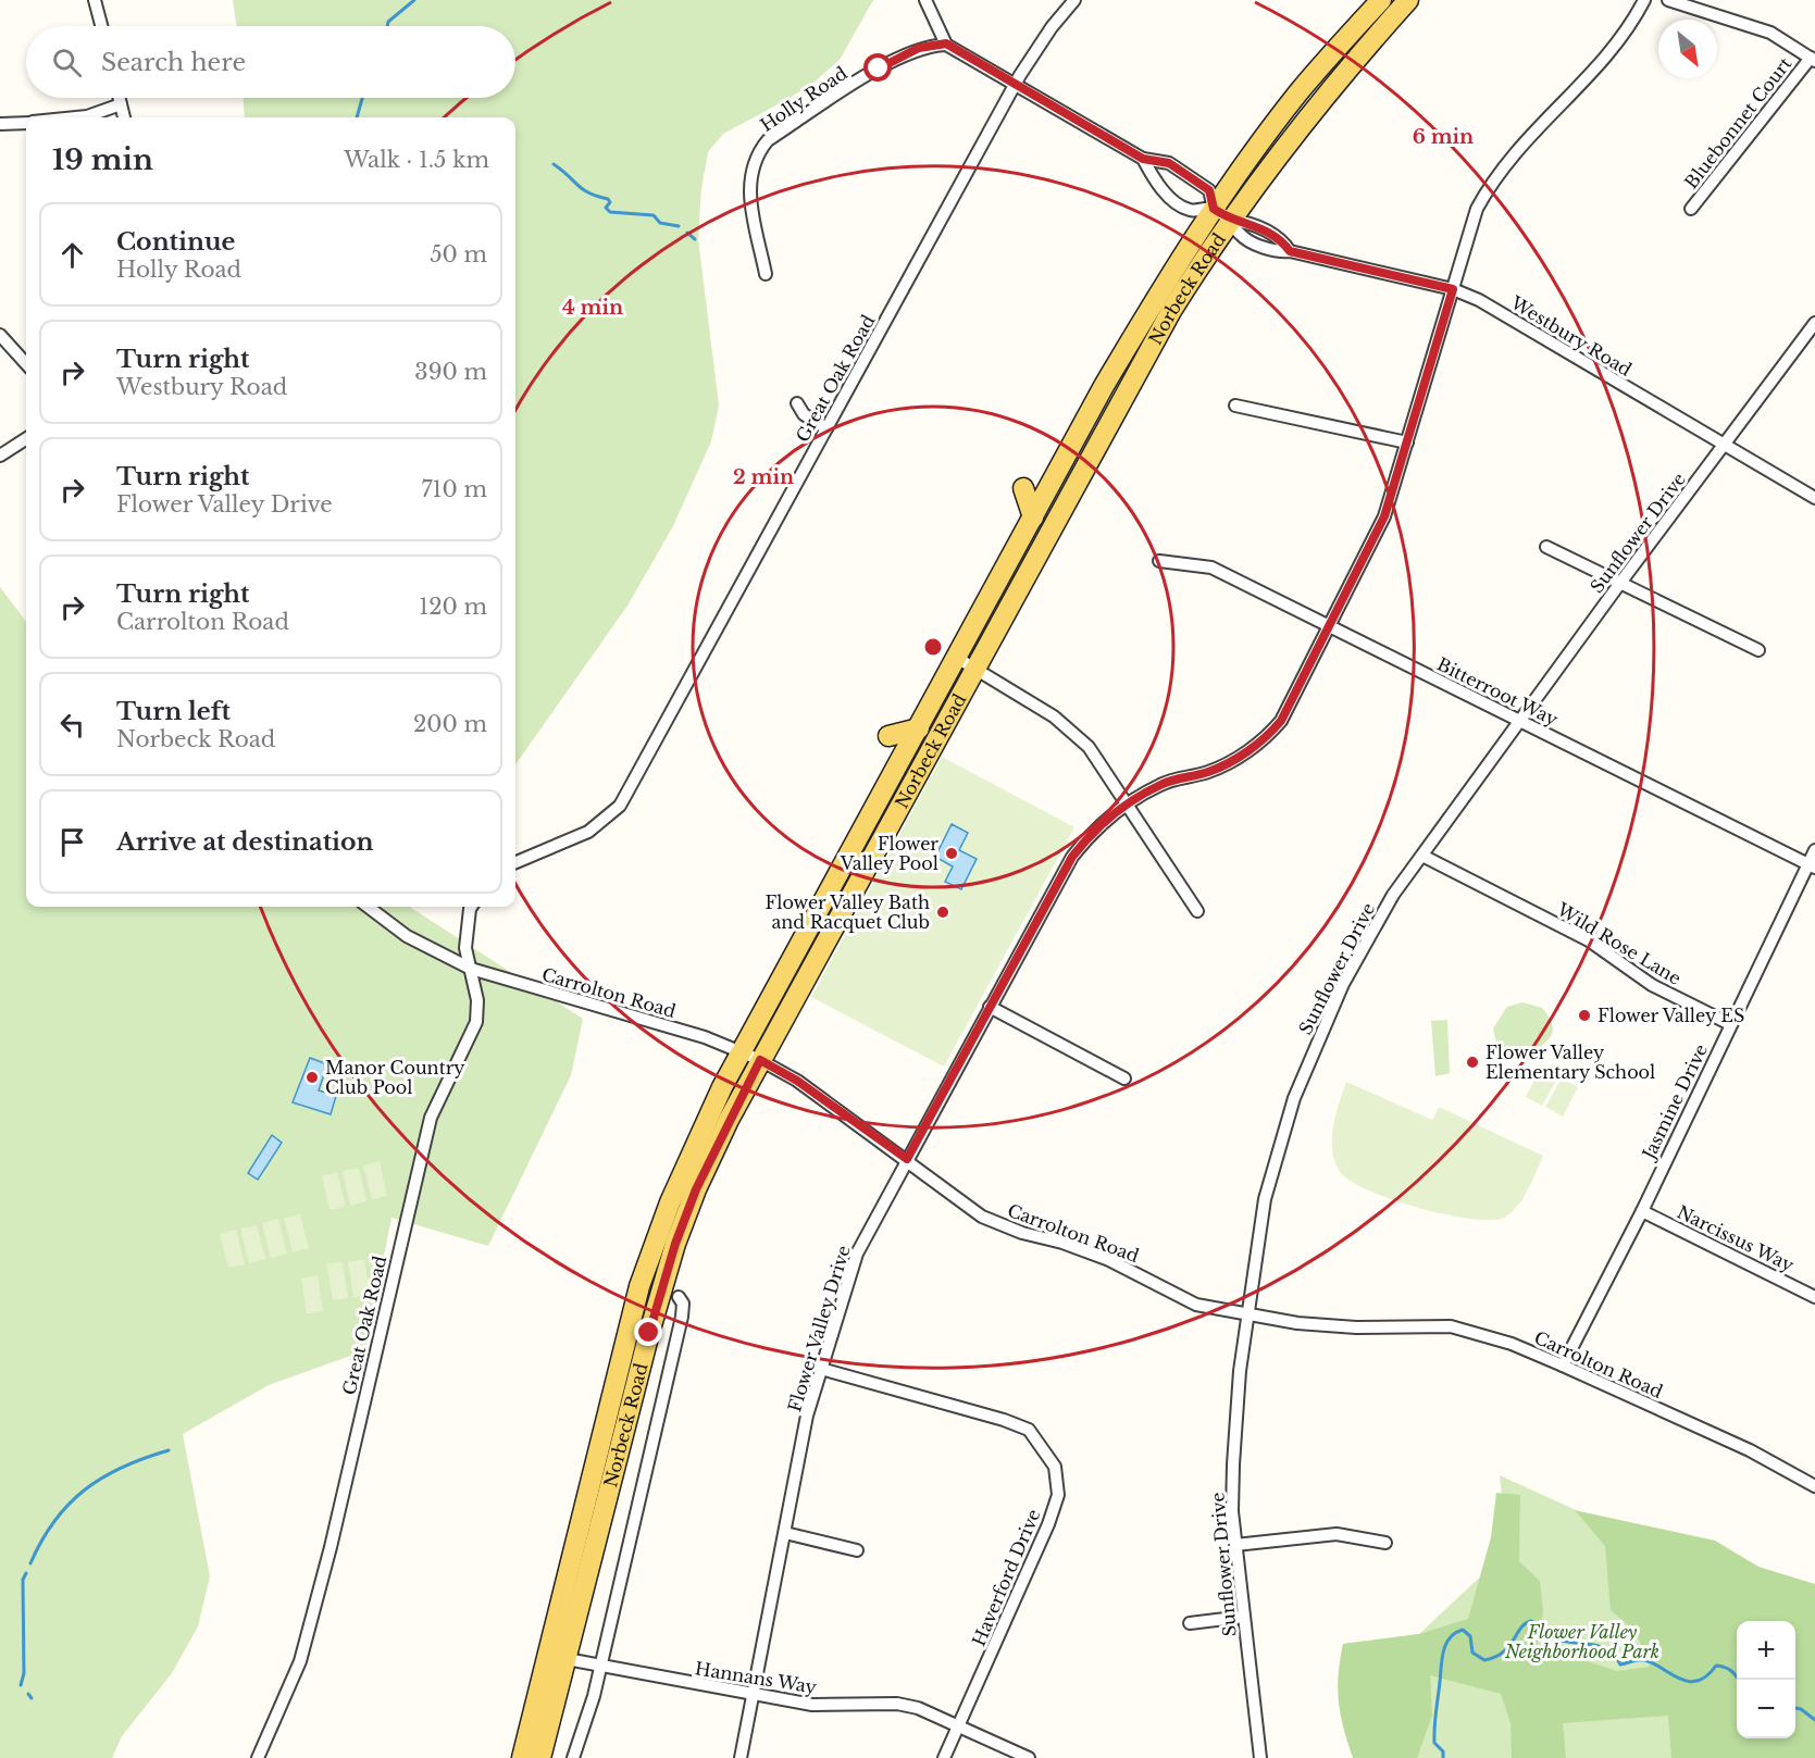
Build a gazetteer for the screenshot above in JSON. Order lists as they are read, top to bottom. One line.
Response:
{"streets":{"main road":["Norbeck Road"],"street":["Holly Road","Bluebonnet Court","Westbury Road","Great Oak Road","Sunflower Drive","Bitterroot Way","Wild Rose Lane","Carrolton Road","Jasmine Drive","Narcissus Way","Flower Valley Drive","Haverford Drive","Hannans Way"]},"crossings":[["Holly Road","Westbury Road"],["Norbeck Road","Westbury Road"],["Norbeck Road","Carrolton Road"],["Norbeck Road","Hannans Way"],["Westbury Road","Great Oak Road"],["Westbury Road","Sunflower Drive"],["Westbury Road","Flower Valley Drive"],["Great Oak Road","Carrolton Road"],["Sunflower Drive","Bitterroot Way"],["Sunflower Drive","Wild Rose Lane"],["Sunflower Drive","Carrolton Road"],["Bitterroot Way","Jasmine Drive"],["Bitterroot Way","Flower Valley Drive"],["Wild Rose Lane","Jasmine Drive"],["Carrolton Road","Jasmine Drive"],["Carrolton Road","Flower Valley Drive"],["Jasmine Drive","Narcissus Way"],["Flower Valley Drive","Haverford Drive"],["Flower Valley Drive","Hannans Way"],["Haverford Drive","Hannans Way"]],"parks":["Flower Valley Neighborhood Park"],"places":["Flower Valley Pool","Flower Valley Bath and Racquet Club","Flower Valley ES","Flower Valley Elementary School","Manor Country Club Pool"],"north":"bottom right","page":{"search":"Search here","heading":["19 min","Walk · 1.5 km"],"list":[["Continue","Holly Road","50 m"],["Turn right","Westbury Road","390 m"],["Turn right","Flower Valley Drive","710 m"],["Turn right","Carrolton Road","120 m"],["Turn left","Norbeck Road","200 m"],"Arrive at destination"],"map_buttons":["+","−"]},"rings":["6 min","4 min","2 min"]}
